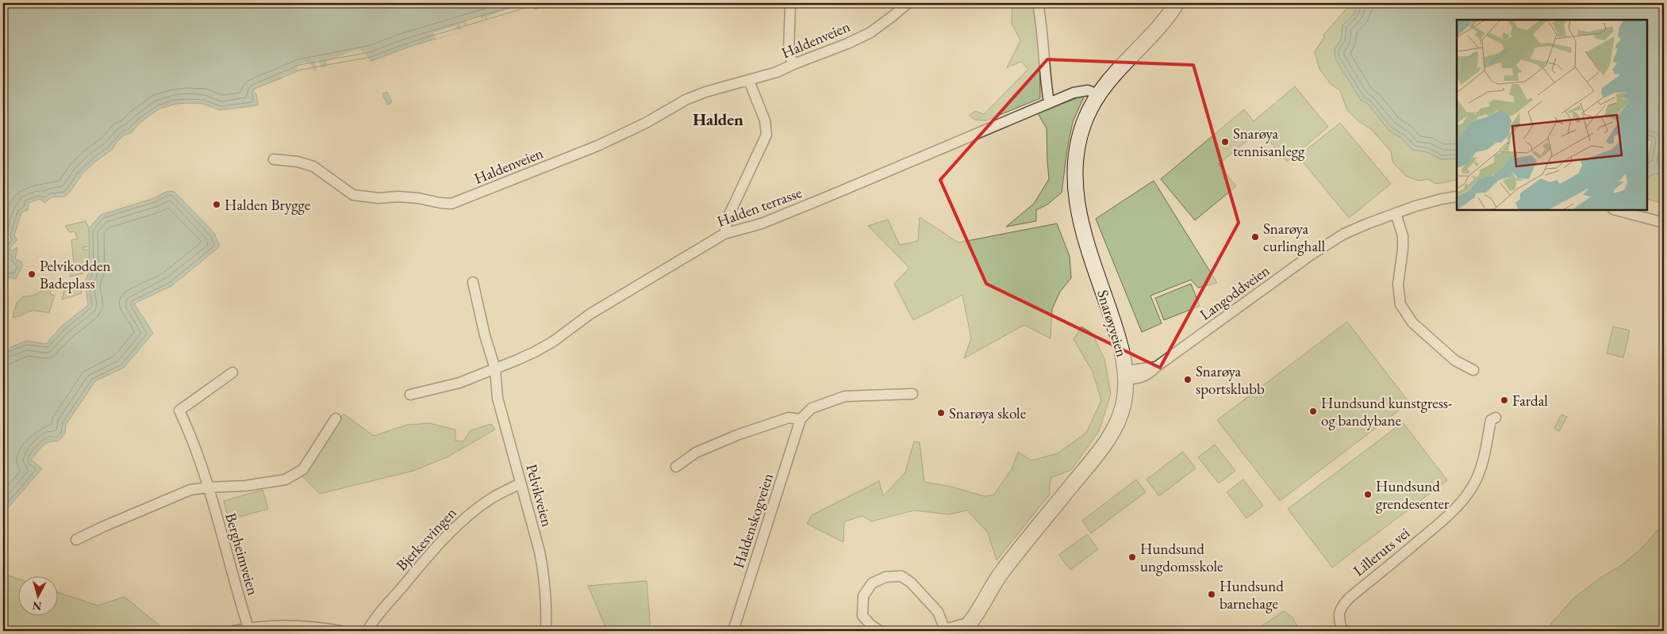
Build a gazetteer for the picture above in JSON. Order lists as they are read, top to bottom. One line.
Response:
{"streets":{"street":["Haldenveien","Halden terrasse","Langoddveien","Snarøyveien","Pelvikveien","Haldenskogveien","Bjerkesvingen","Lilleruts vei","Bergheimveien"]},"crossings":[["Halden terrasse","Snarøyveien"],["Halden terrasse","Pelvikveien"],["Langoddveien","Snarøyveien"],["Pelvikveien","Bjerkesvingen"]],"districts":["Halden"],"places":["Snarøya tennisanlegg","Halden Brygge","Snarøya curlinghall","Pelvikodden Badeplass","Snarøya sportsklubb","Fardal","Hundsund kunstgress- og bandybane","Snarøya skole","Hundsund grendesenter","Hundsund ungdomsskole","Hundsund barnehage"],"north":"bottom"}
